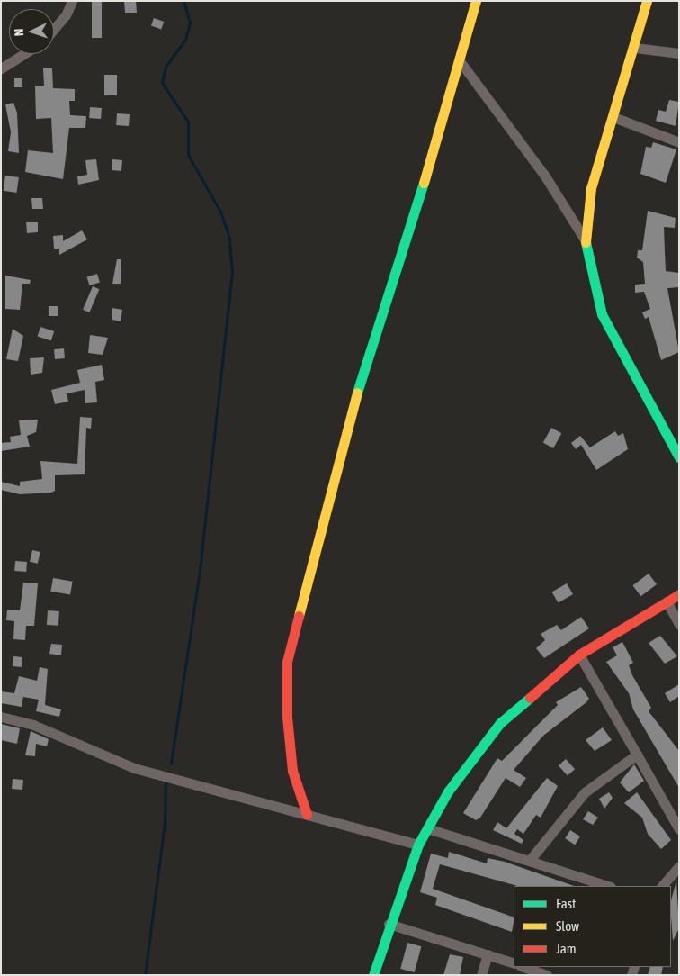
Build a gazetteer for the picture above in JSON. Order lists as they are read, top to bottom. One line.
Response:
{"legend":["Fast","Slow","Jam"],"north":"left"}
